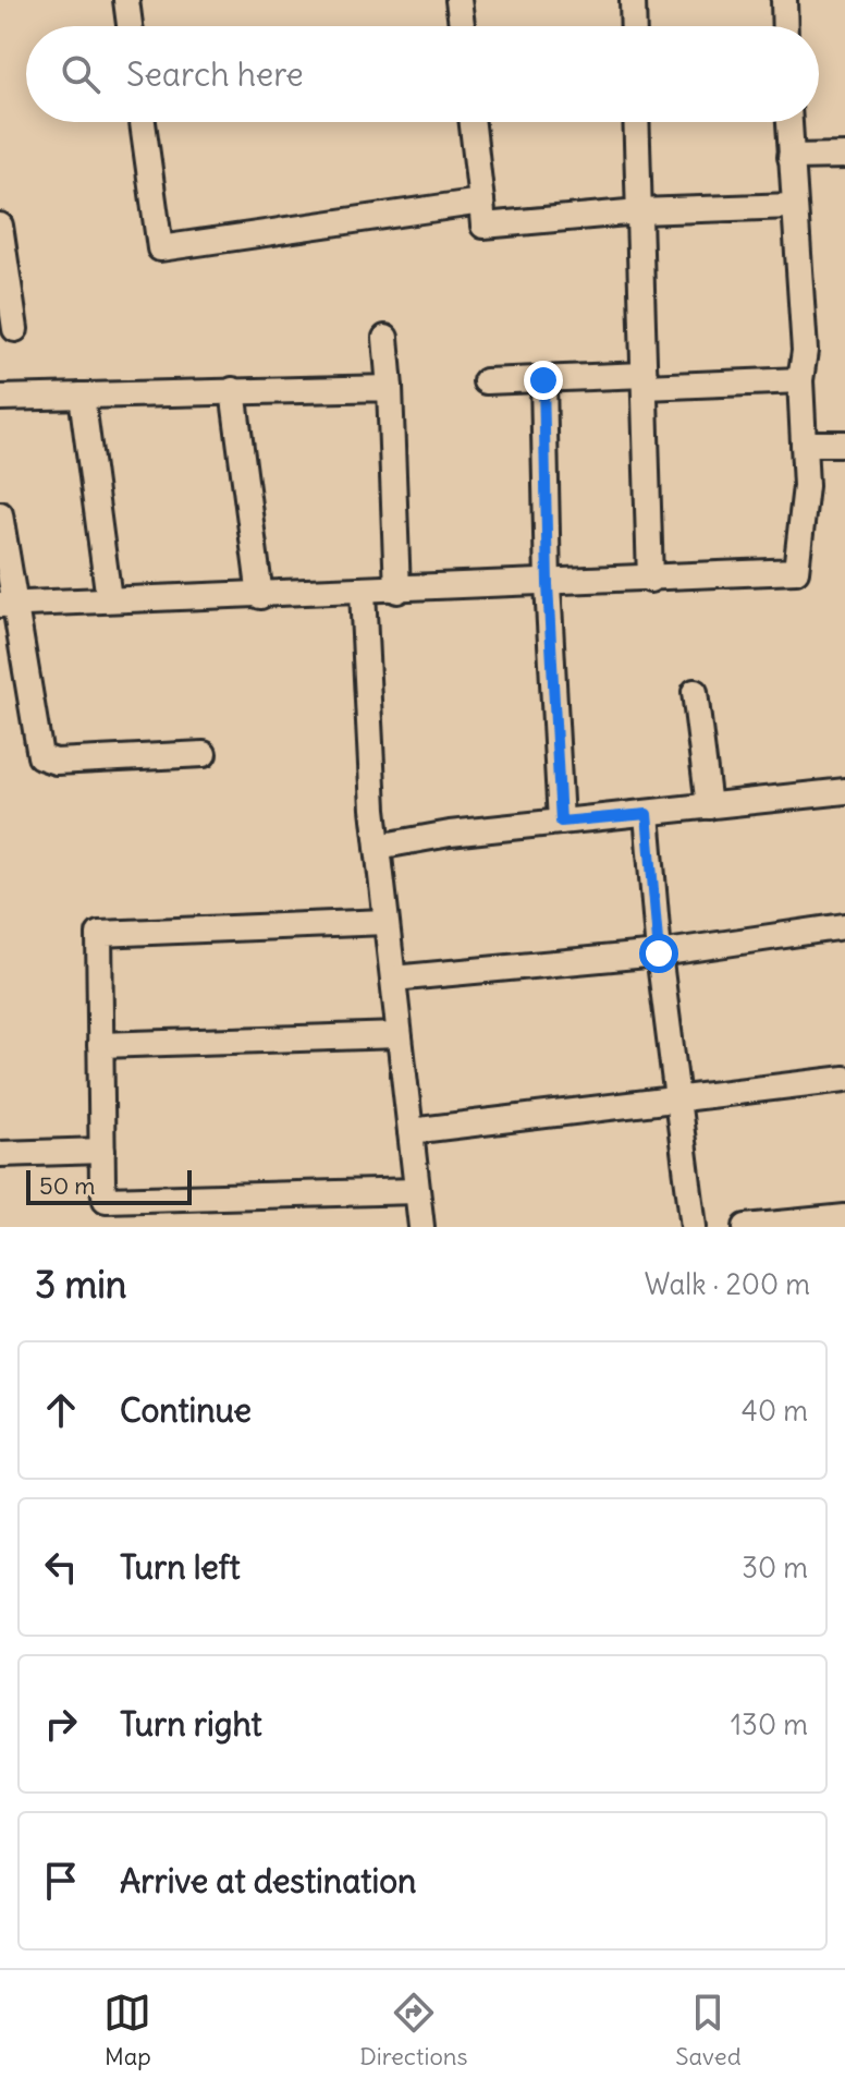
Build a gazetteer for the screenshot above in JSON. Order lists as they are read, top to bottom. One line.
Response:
{"scale_bar":"50 m","page":{"search":"Search here","scale":"50 m","heading":["3 min","Walk · 200 m"],"list":[["Continue","40 m"],["Turn left","30 m"],["Turn right","130 m"],"Arrive at destination"],"nav":["Map","Directions","Saved"]}}
